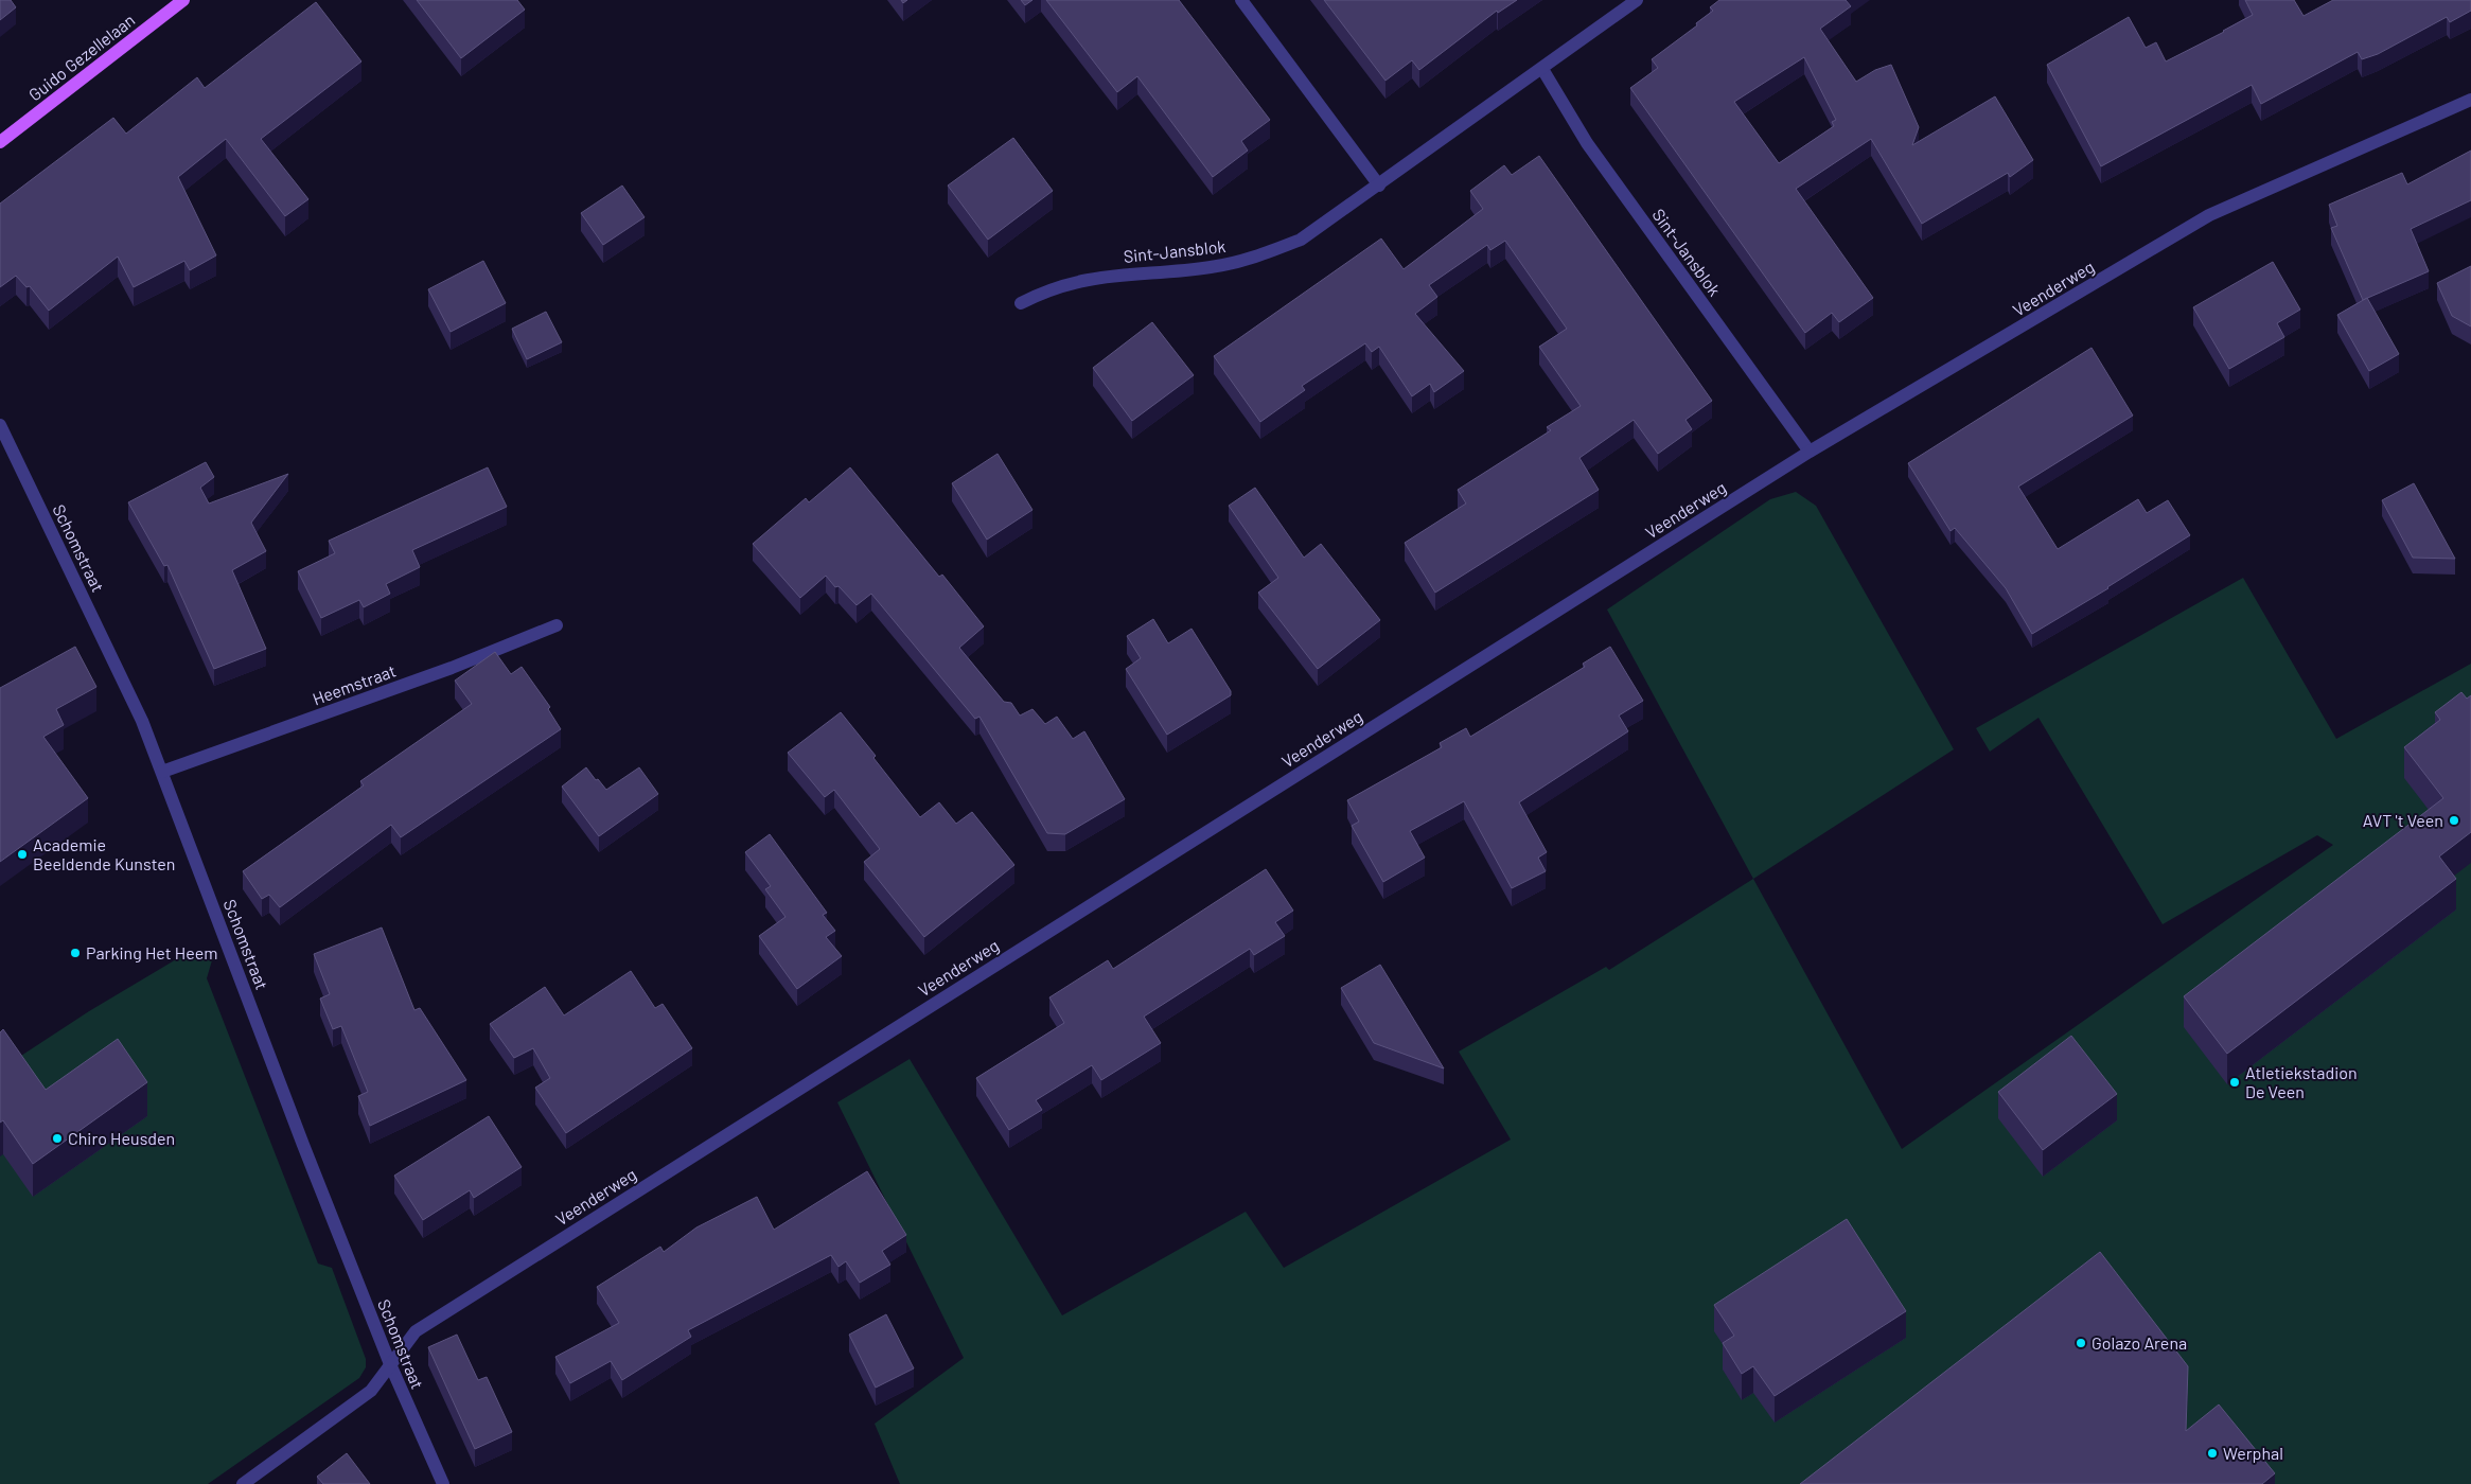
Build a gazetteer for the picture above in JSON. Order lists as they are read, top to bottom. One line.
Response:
{"streets":{"main road":["Guido Gezellelaan"],"street":["Sint-Jansblok","Veenderweg","Schomstraat","Heemstraat"]},"crossings":[["Sint-Jansblok","Veenderweg"],["Veenderweg","Schomstraat"],["Schomstraat","Heemstraat"]],"places":["AVT 't Veen","Academie Beeldende Kunsten","Parking Het Heem","Atletiekstadion De Veen","Chiro Heusden","Golazo Arena","Werphal"]}
